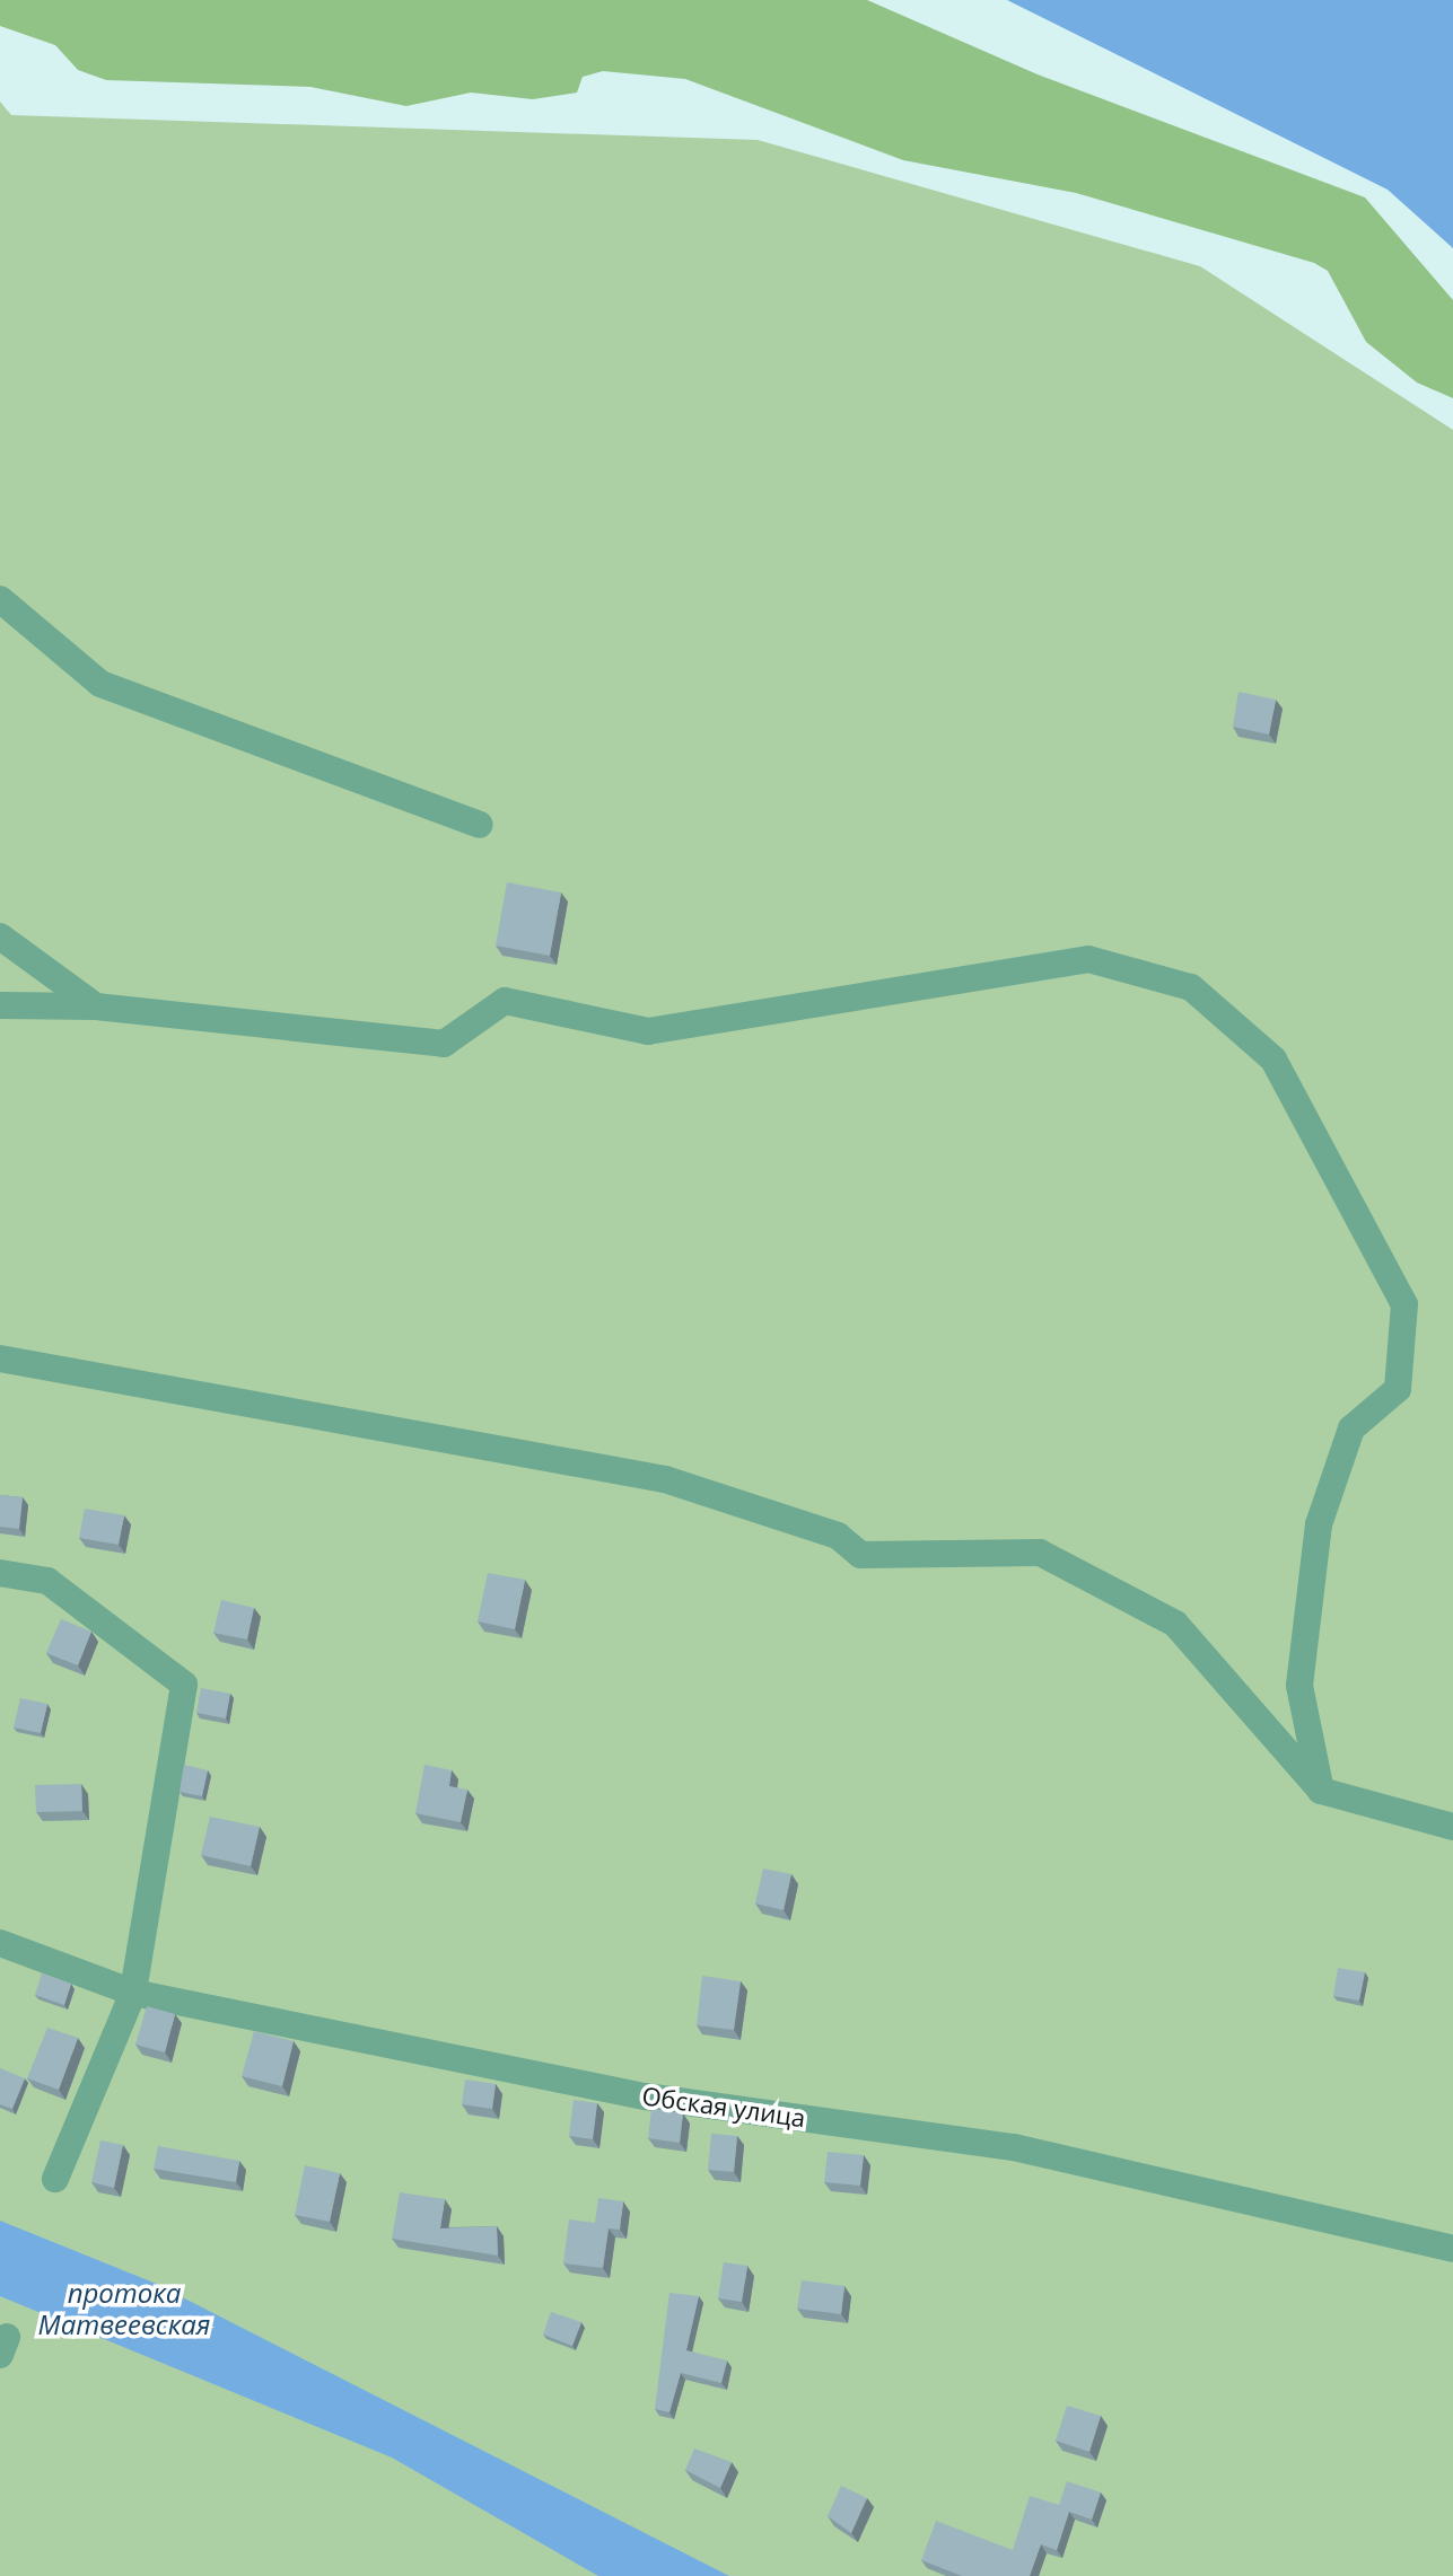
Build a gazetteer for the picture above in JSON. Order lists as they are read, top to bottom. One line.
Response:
{"streets":{"street":["Обская улица"]},"water":["протока Матвеевская"]}
